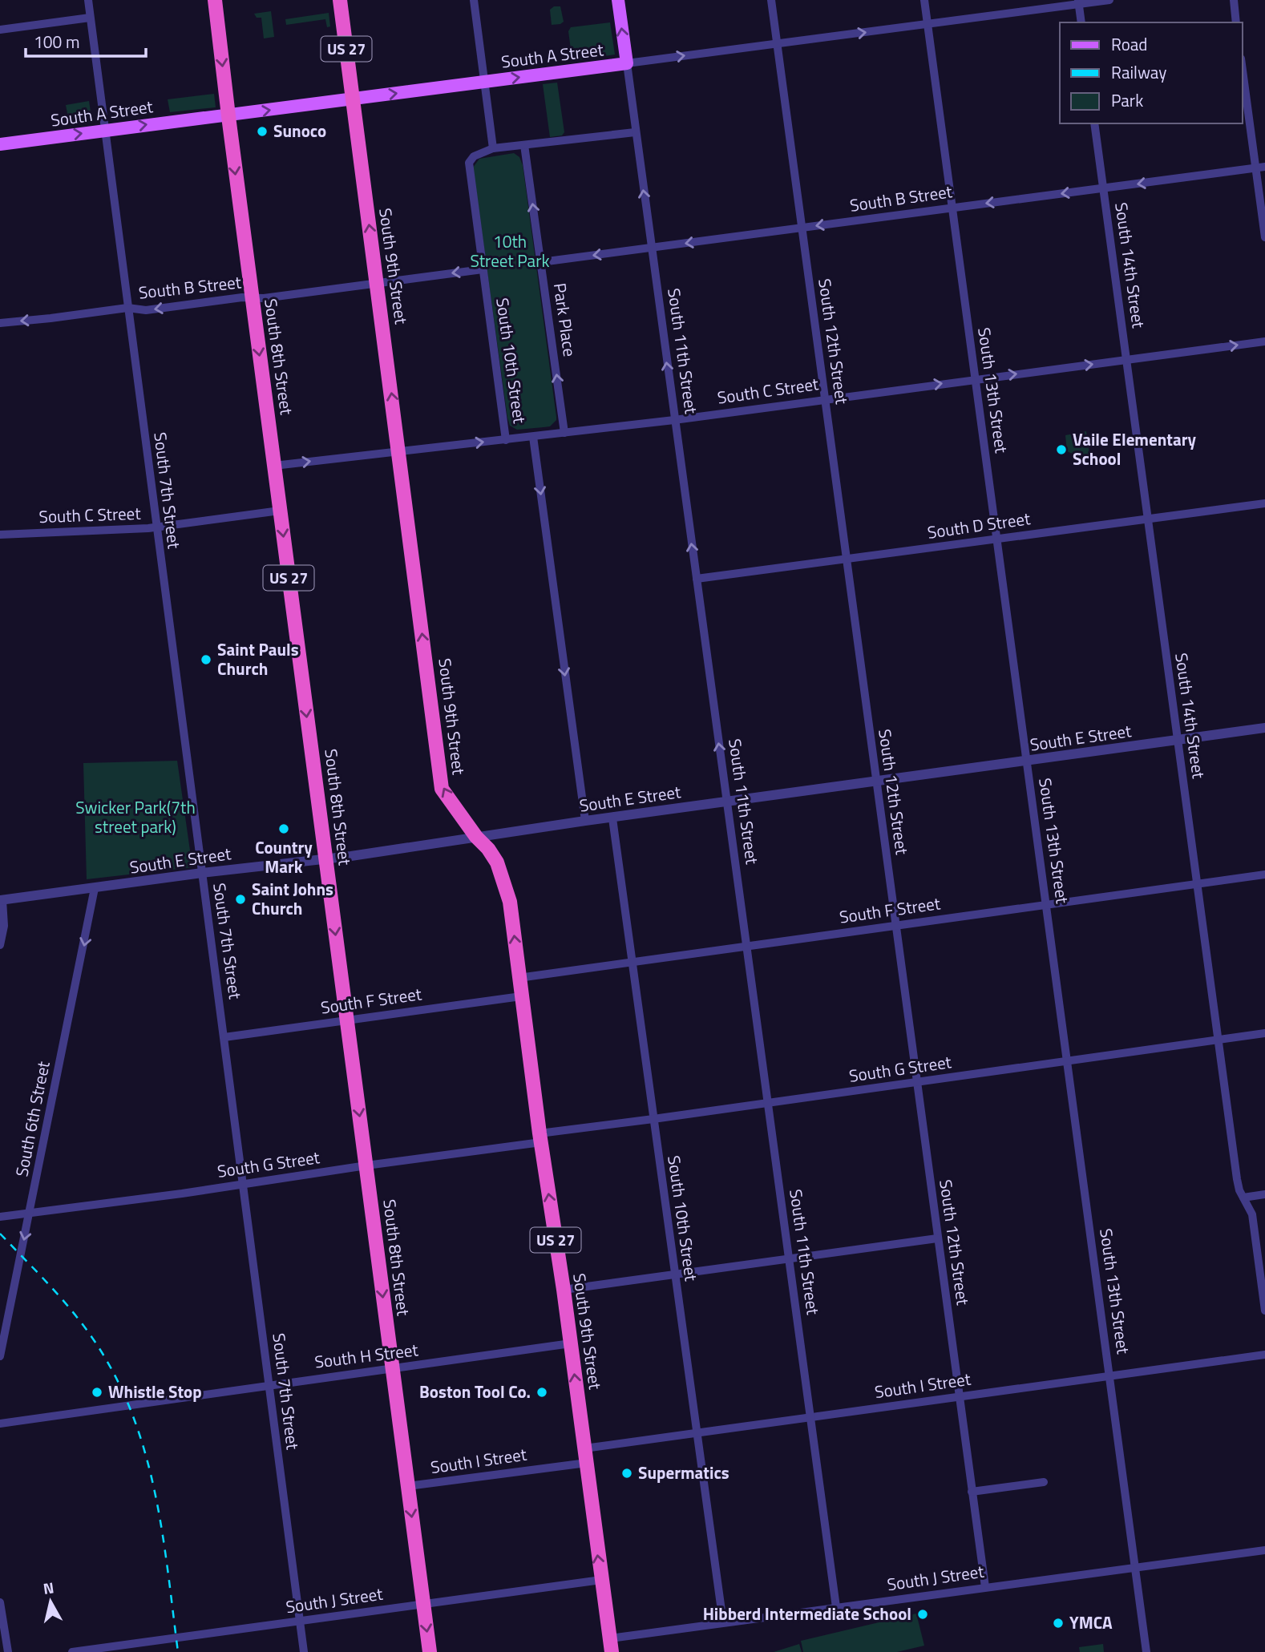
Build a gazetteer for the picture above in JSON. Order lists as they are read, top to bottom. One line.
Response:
{"streets":{"highway":["US 27","South 9th Street","South 8th Street"],"main road":["South A Street","South 11th Street"],"street":["South B Street","South 14th Street","Park Place","South 12th Street","South 10th Street","South 13th Street","South C Street","South 7th Street","South D Street","South E Street","South F Street","South G Street","South 6th Street","South H Street","South I Street","South J Street"]},"crossings":[["South A Street","South 9th Street"],["South A Street","South 12th Street"],["South A Street","South 11th Street"],["South A Street","South 8th Street"],["South A Street","South 13th Street"],["South A Street","South 7th Street"],["South B Street","South 14th Street"],["South B Street","South 9th Street"],["South B Street","Park Place"],["South B Street","South 12th Street"],["South B Street","South 11th Street"],["South B Street","South 8th Street"],["South B Street","South 10th Street"],["South B Street","South 13th Street"],["South B Street","South 7th Street"],["South 14th Street","South C Street"],["South 14th Street","South D Street"],["South 14th Street","South E Street"],["South 14th Street","South F Street"],["South 14th Street","South G Street"],["South 9th Street","South C Street"],["South 9th Street","South E Street"],["South 9th Street","South F Street"],["South 9th Street","South G Street"],["South 9th Street","South H Street"],["South 9th Street","South I Street"],["South 9th Street","South J Street"],["Park Place","South C Street"],["South 12th Street","South C Street"],["South 12th Street","South D Street"],["South 12th Street","South E Street"],["South 12th Street","South F Street"],["South 12th Street","South G Street"],["South 12th Street","South I Street"],["South 12th Street","South J Street"],["South 11th Street","South C Street"],["South 11th Street","South D Street"],["South 11th Street","South E Street"],["South 11th Street","South F Street"],["South 11th Street","South G Street"],["South 11th Street","South I Street"],["South 11th Street","South J Street"],["South 8th Street","South C Street"],["South 8th Street","South E Street"],["South 8th Street","South F Street"],["South 8th Street","South G Street"],["South 8th Street","South H Street"],["South 8th Street","South I Street"],["South 8th Street","South J Street"],["South 10th Street","South C Street"],["South 10th Street","South E Street"],["South 10th Street","South F Street"],["South 10th Street","South G Street"],["South 10th Street","South I Street"],["South 10th Street","South J Street"],["South 13th Street","South C Street"],["South 13th Street","South D Street"],["South 13th Street","South E Street"],["South 13th Street","South F Street"],["South 13th Street","South G Street"],["South 13th Street","South I Street"],["South 13th Street","South J Street"],["South C Street","South 7th Street"],["South 7th Street","South E Street"],["South 7th Street","South F Street"],["South 7th Street","South G Street"],["South 7th Street","South H Street"],["South 7th Street","South J Street"],["South E Street","South 6th Street"],["South G Street","South 6th Street"]],"one_way":["South A Street","South B Street","South 9th Street","Park Place","South 11th Street","South 8th Street","South C Street","South 6th Street"],"parks":["10th Street Park","Swicker Park(7th street park)"],"places":["Sunoco","Vaile Elementary School","Saint Pauls Church","Country Mark","Saint Johns Church","Whistle Stop","Boston Tool Co.","Supermatics","Hibberd Intermediate School","YMCA"],"legend":["Road","Railway","Park"],"scale_bar":"100 m","north":"top"}
